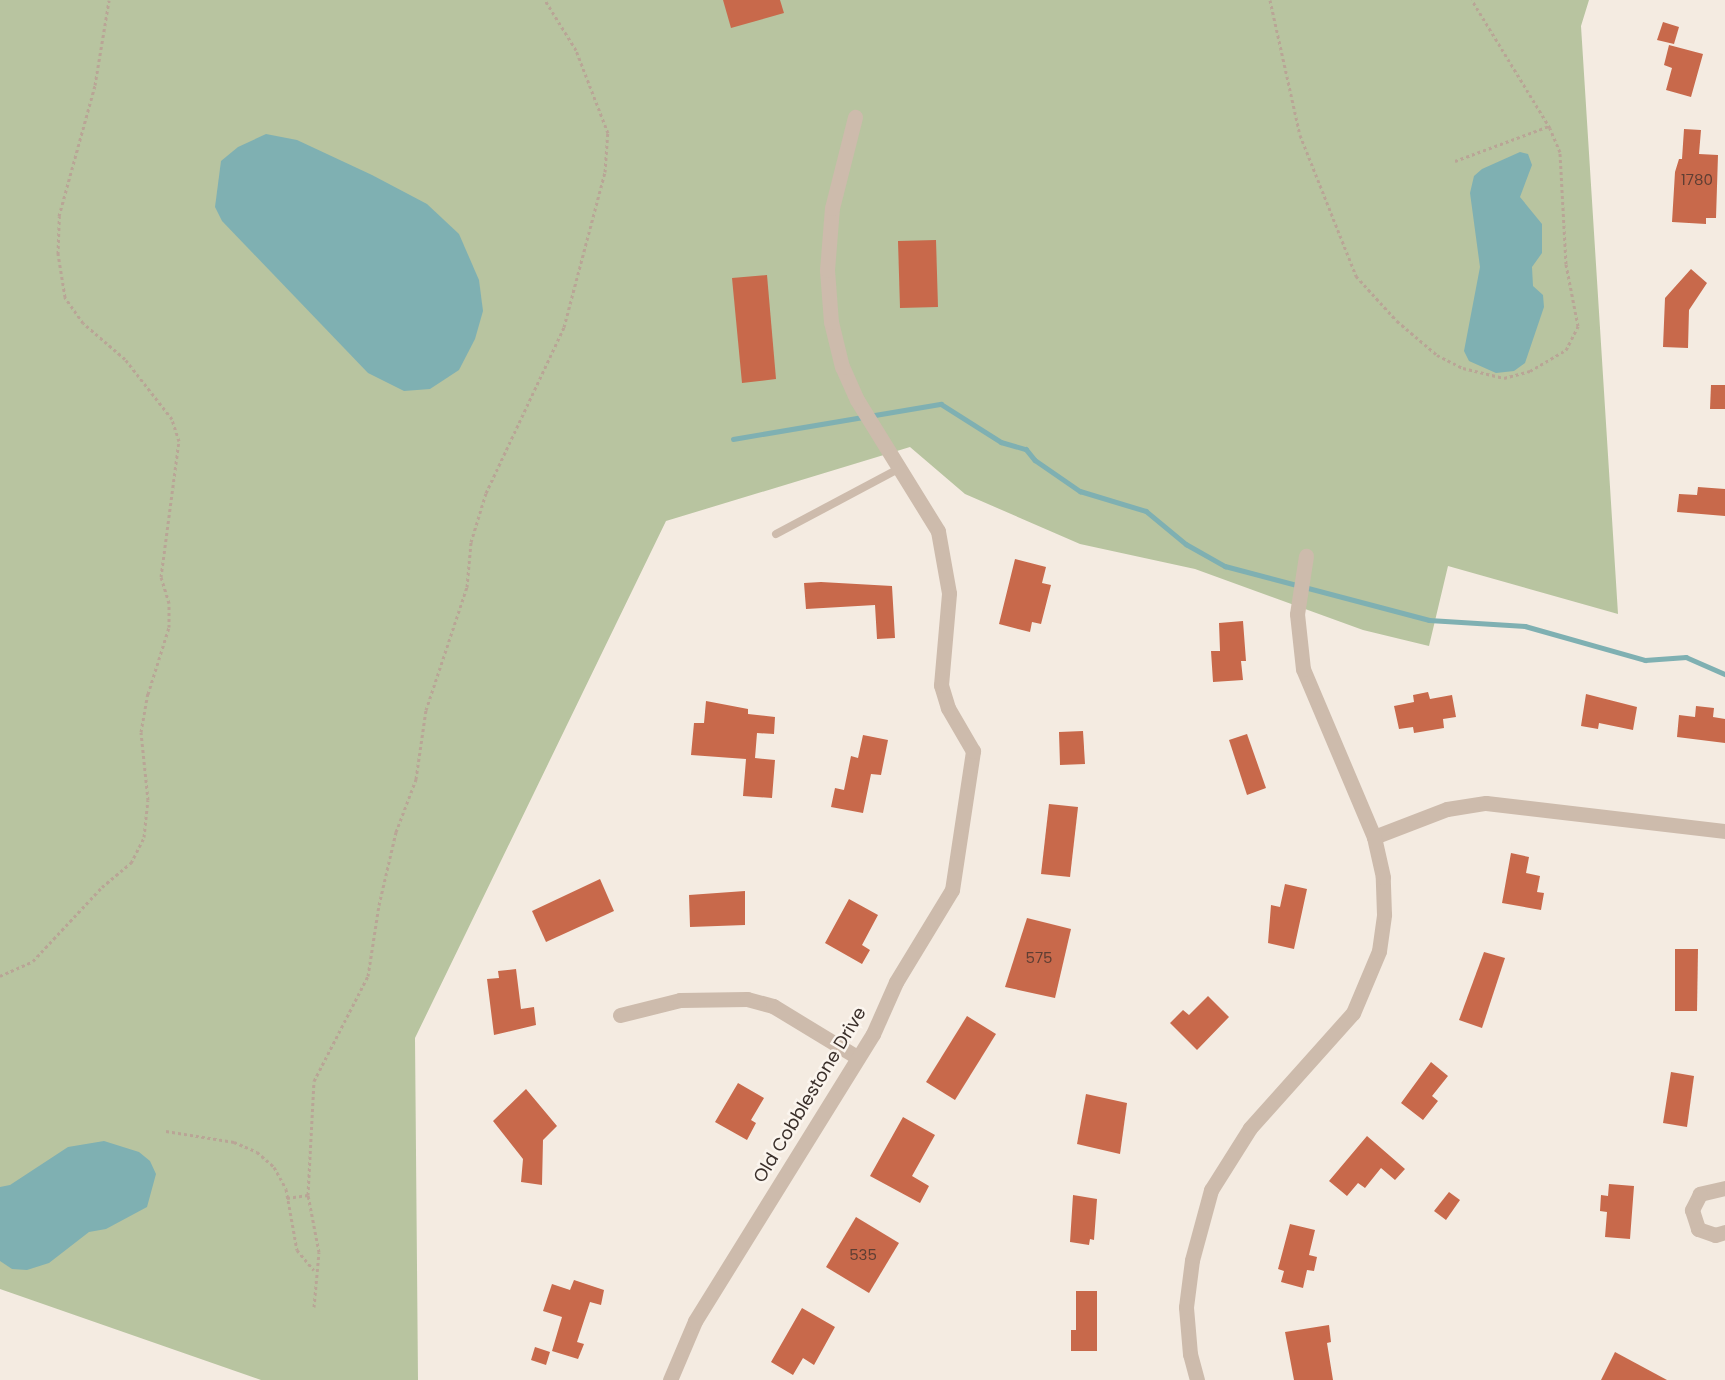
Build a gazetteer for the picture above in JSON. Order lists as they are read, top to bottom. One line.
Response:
{"streets":{"street":["Old Cobblestone Drive"]},"house_numbers":["1780","575","535"]}
